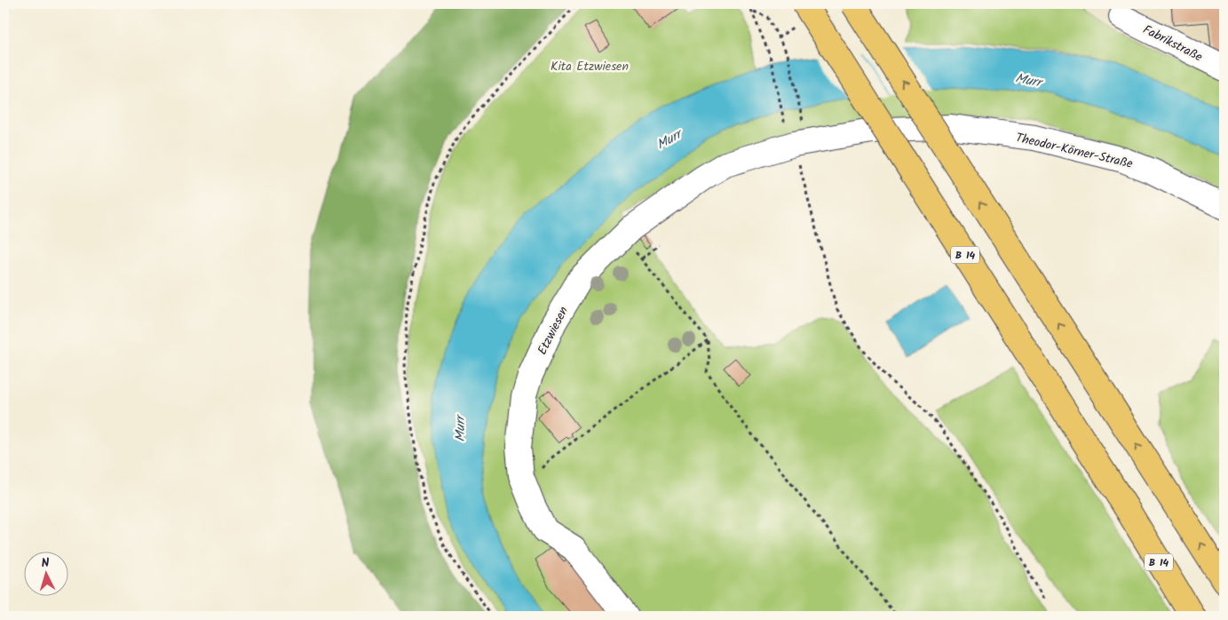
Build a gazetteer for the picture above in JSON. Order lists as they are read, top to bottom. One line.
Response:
{"streets":{"main road":["B 14"],"lane":["Fabrikstraße","Theodor-Körner-Straße","Etzwiesen"]},"crossings":[["Theodor-Körner-Straße","Etzwiesen"]],"water":["Murr"],"parks":["Kita Etzwiesen"],"north":"top"}
